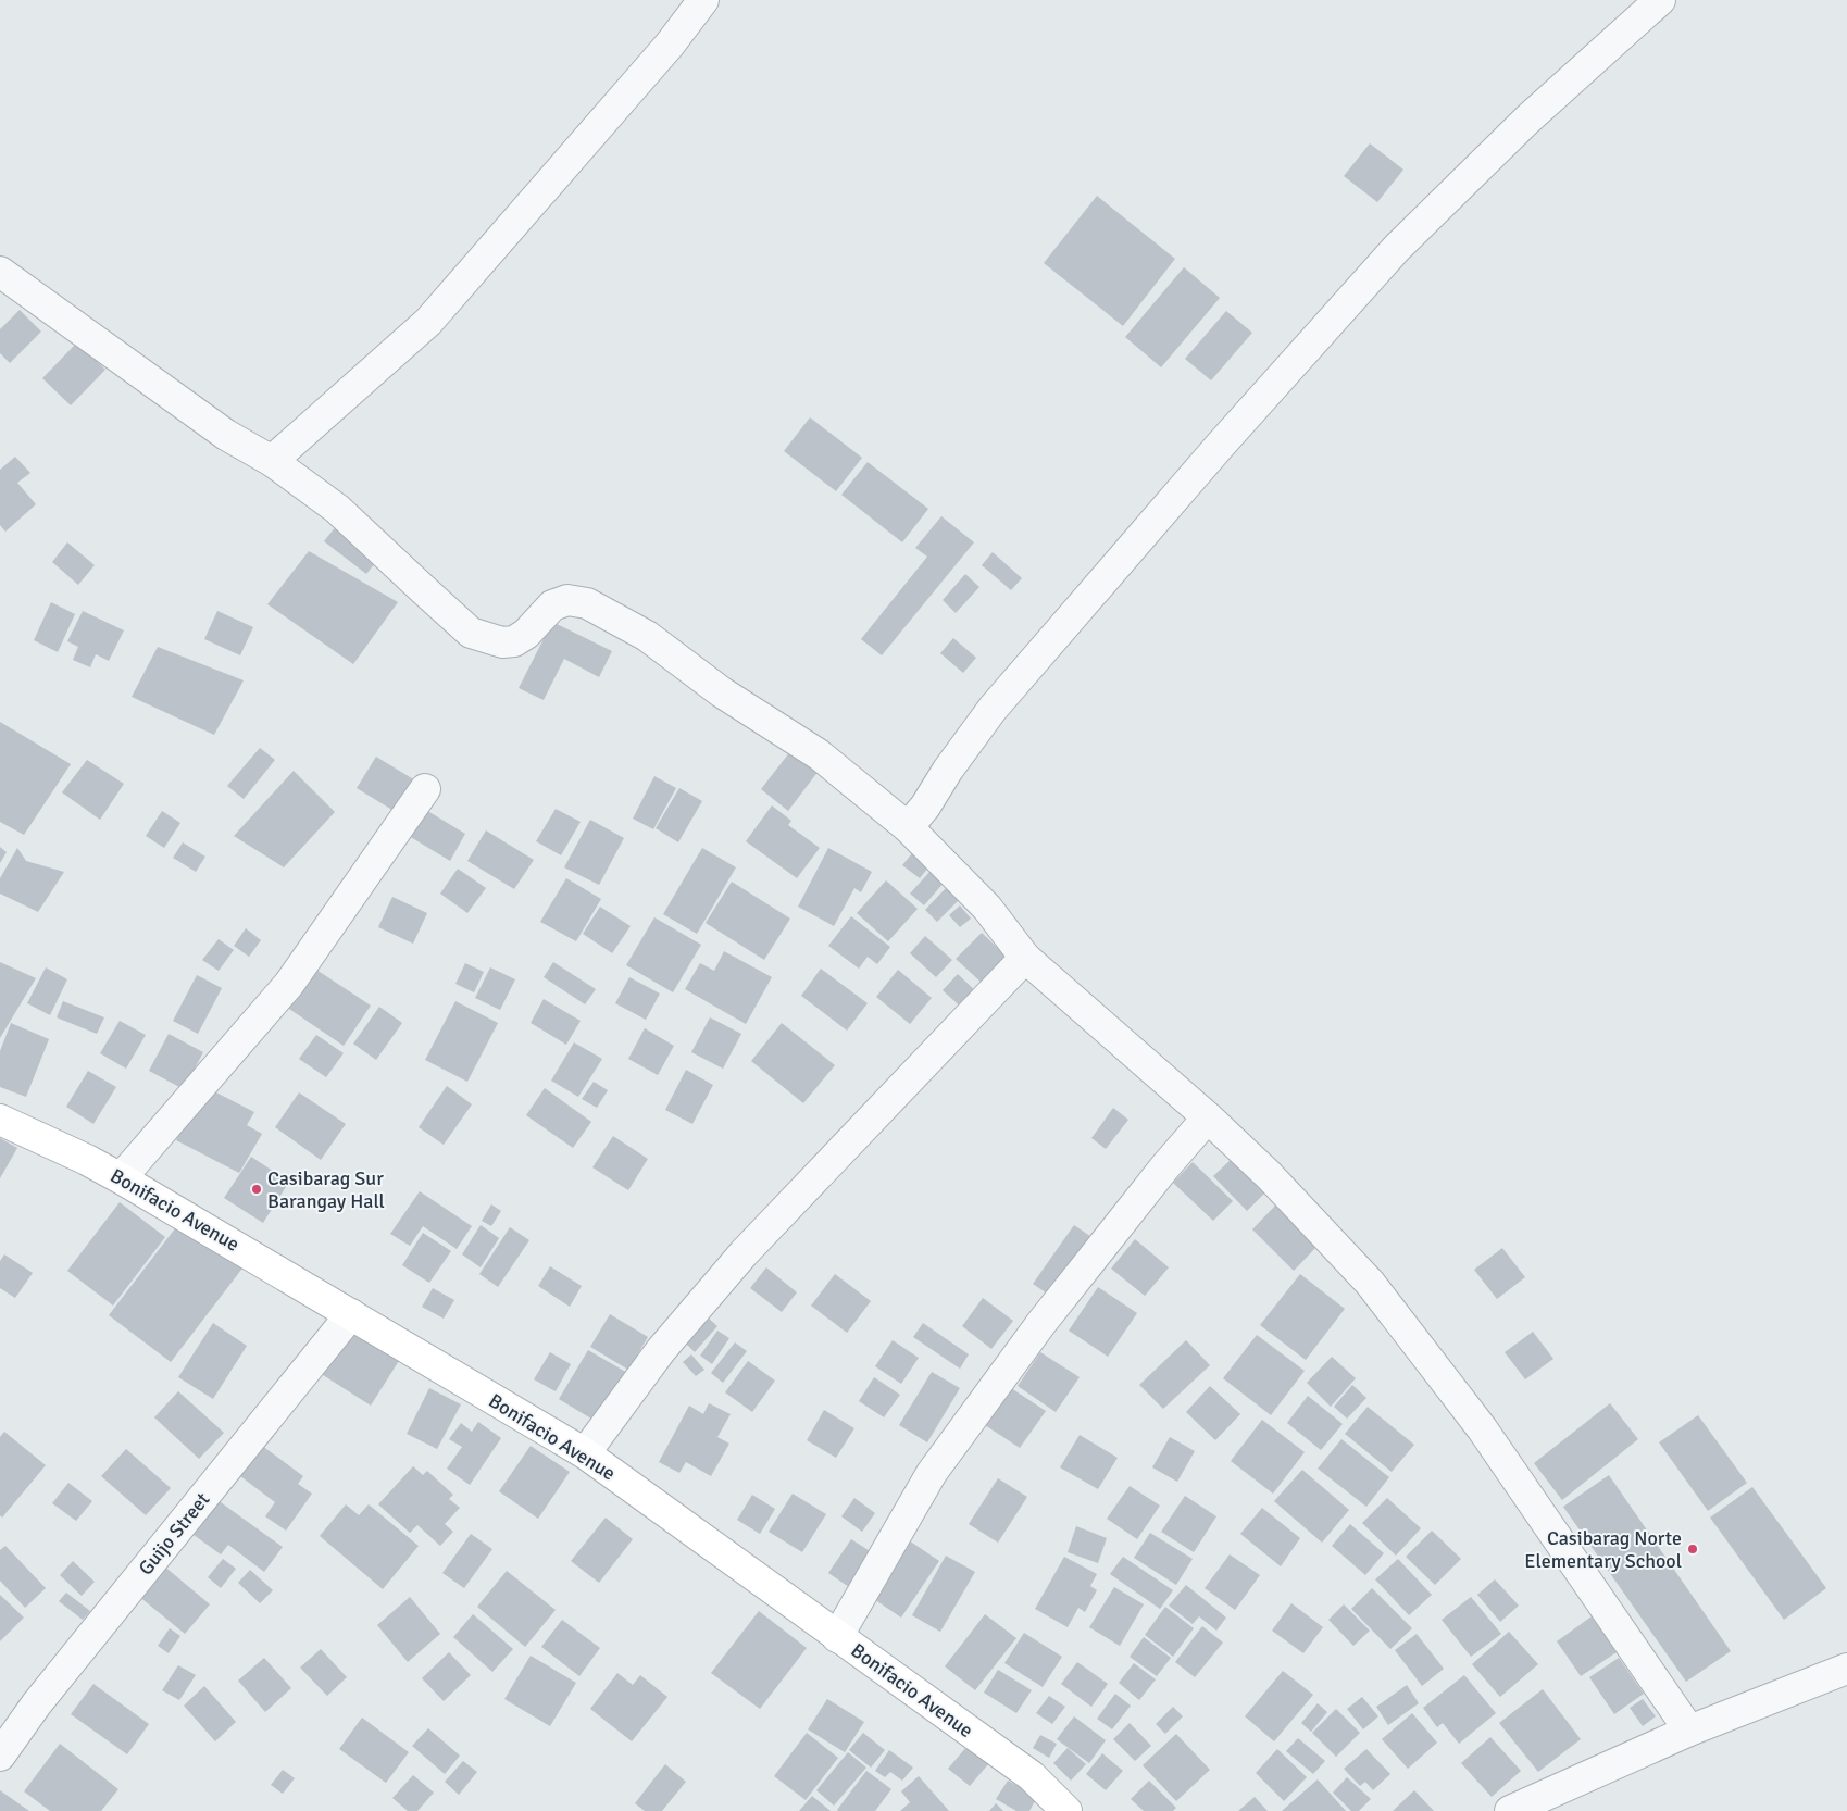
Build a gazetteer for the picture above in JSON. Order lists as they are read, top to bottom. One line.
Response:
{"streets":{"street":["Bonifacio Avenue","Guijo Street"]},"crossings":[["Bonifacio Avenue","Guijo Street"]],"places":["Casibarag Sur Barangay Hall","Casibarag Norte Elementary School"]}
